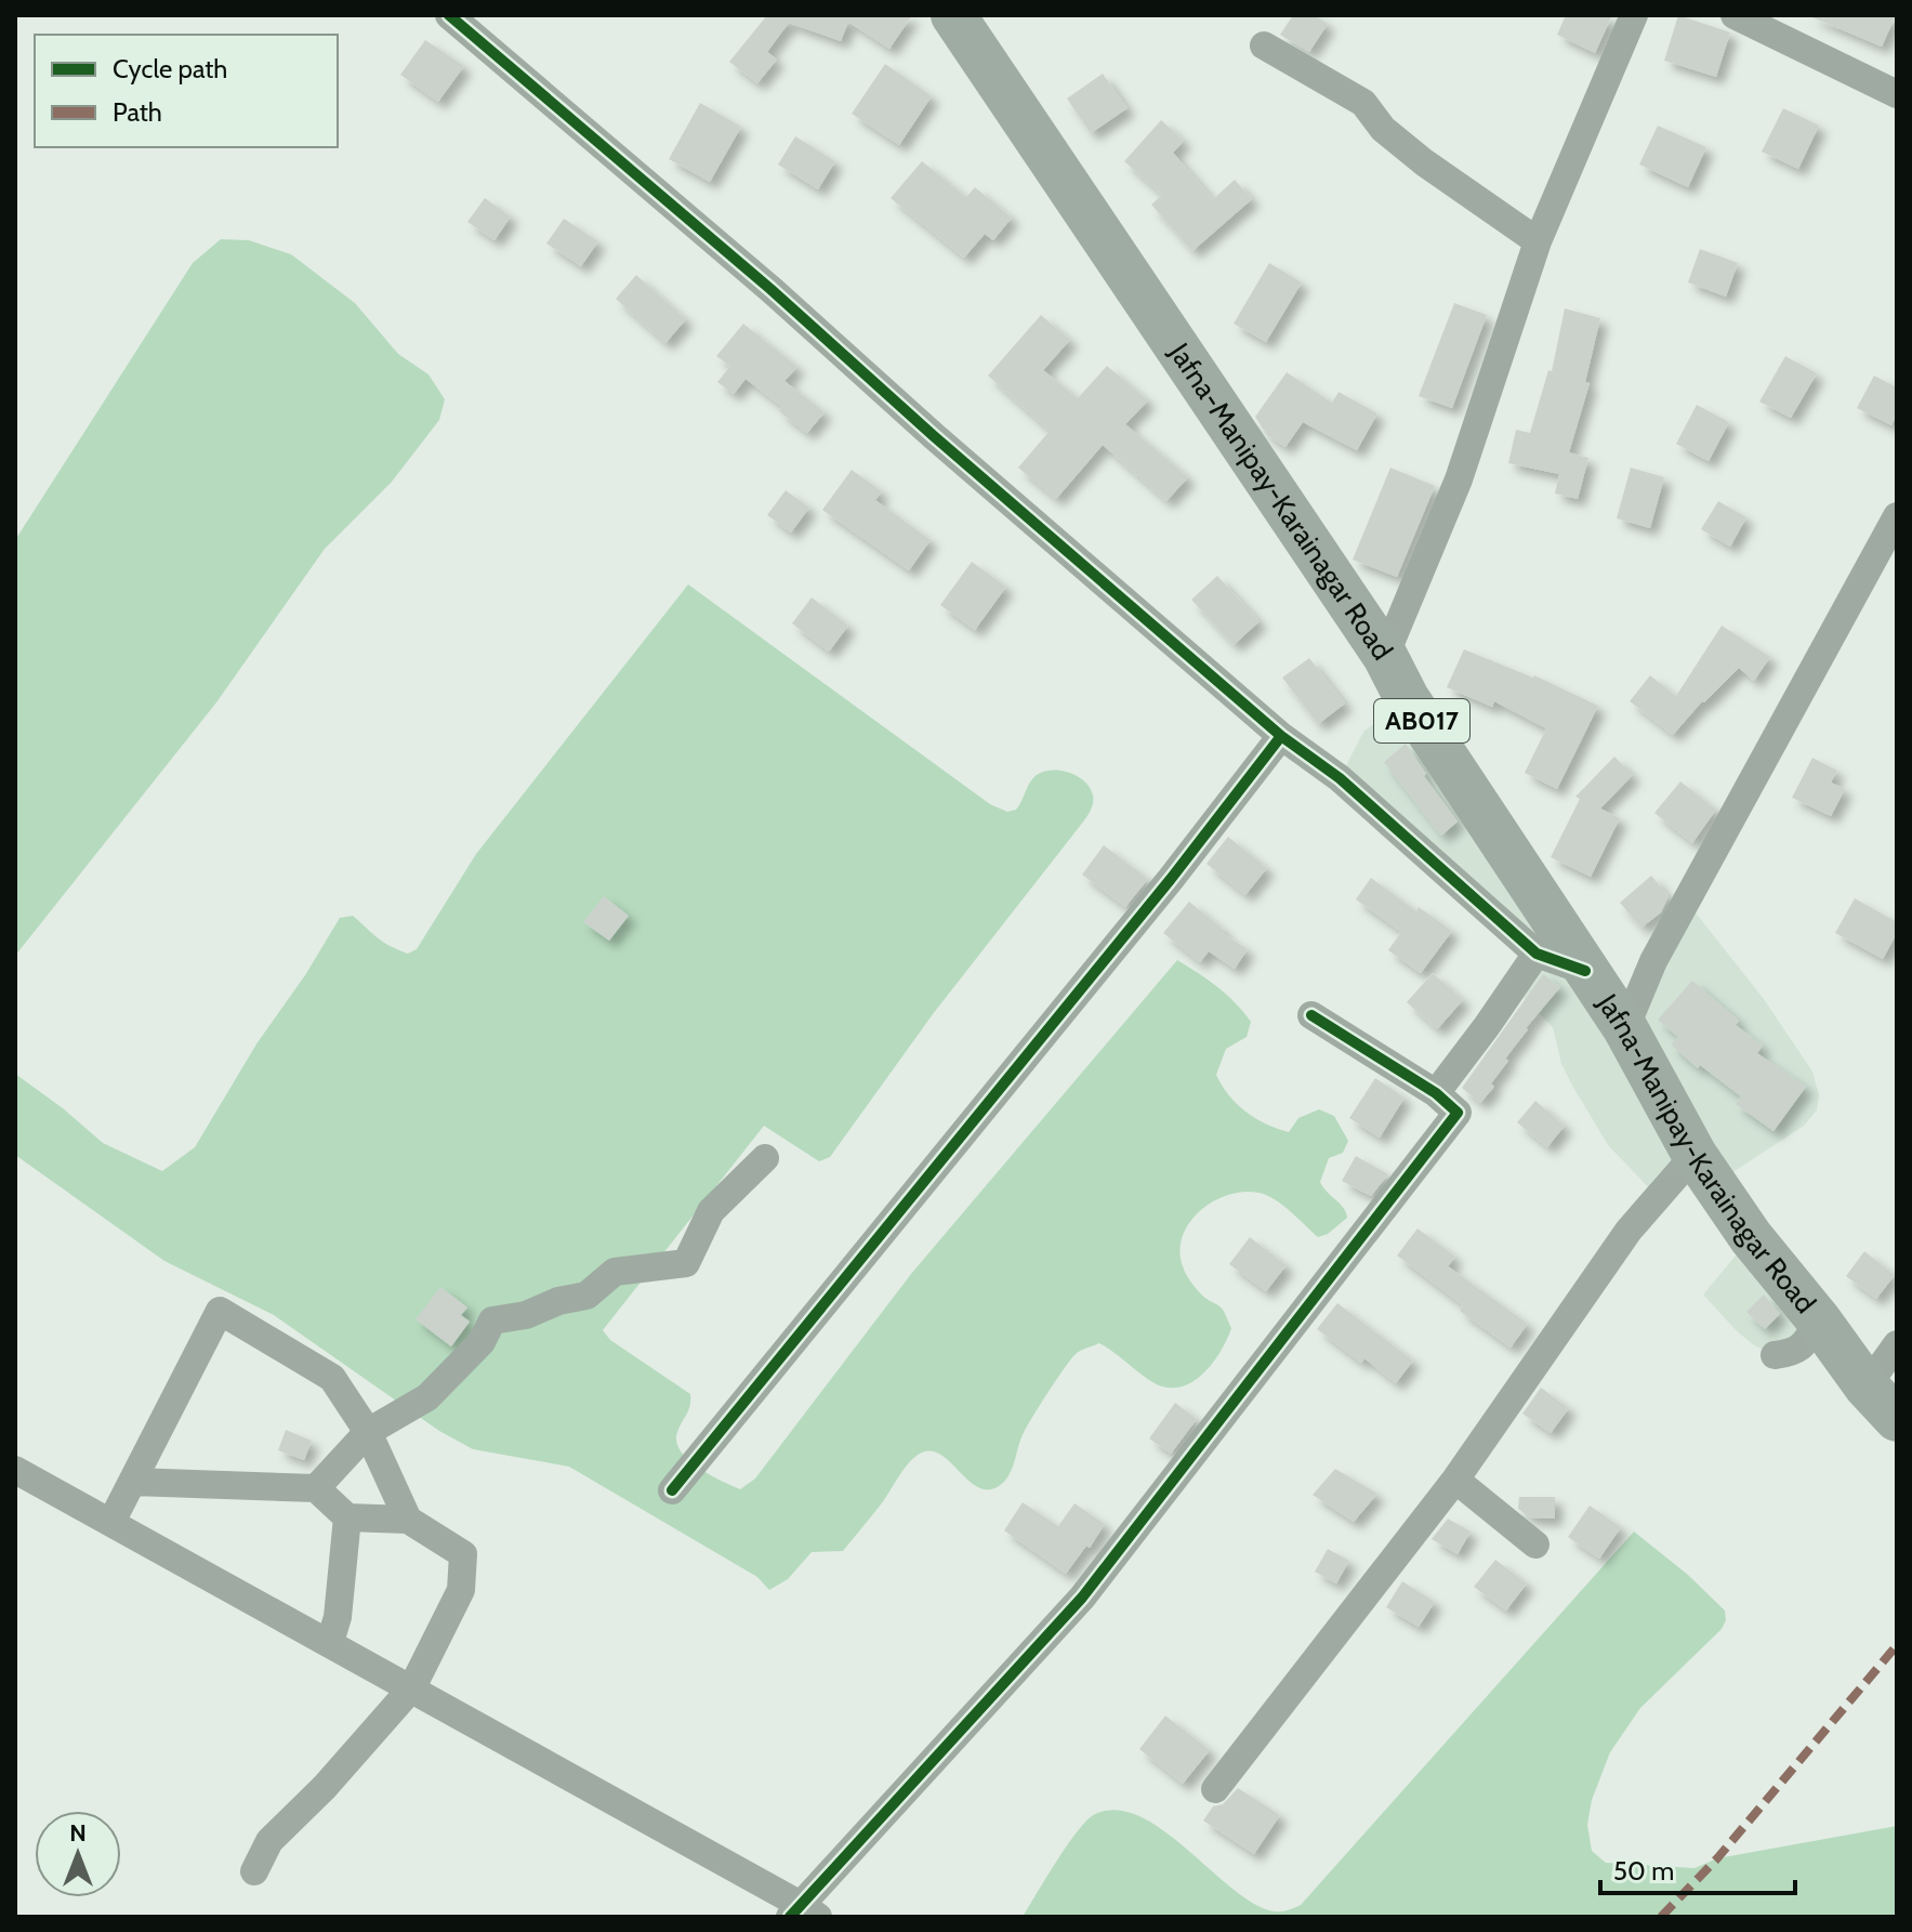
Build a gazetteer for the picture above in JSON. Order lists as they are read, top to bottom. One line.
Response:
{"streets":{"main road":["Jafna-Manipay-Karainagar Road","AB017"]},"legend":["Cycle path","Path"],"scale_bar":"50 m","north":"top"}
